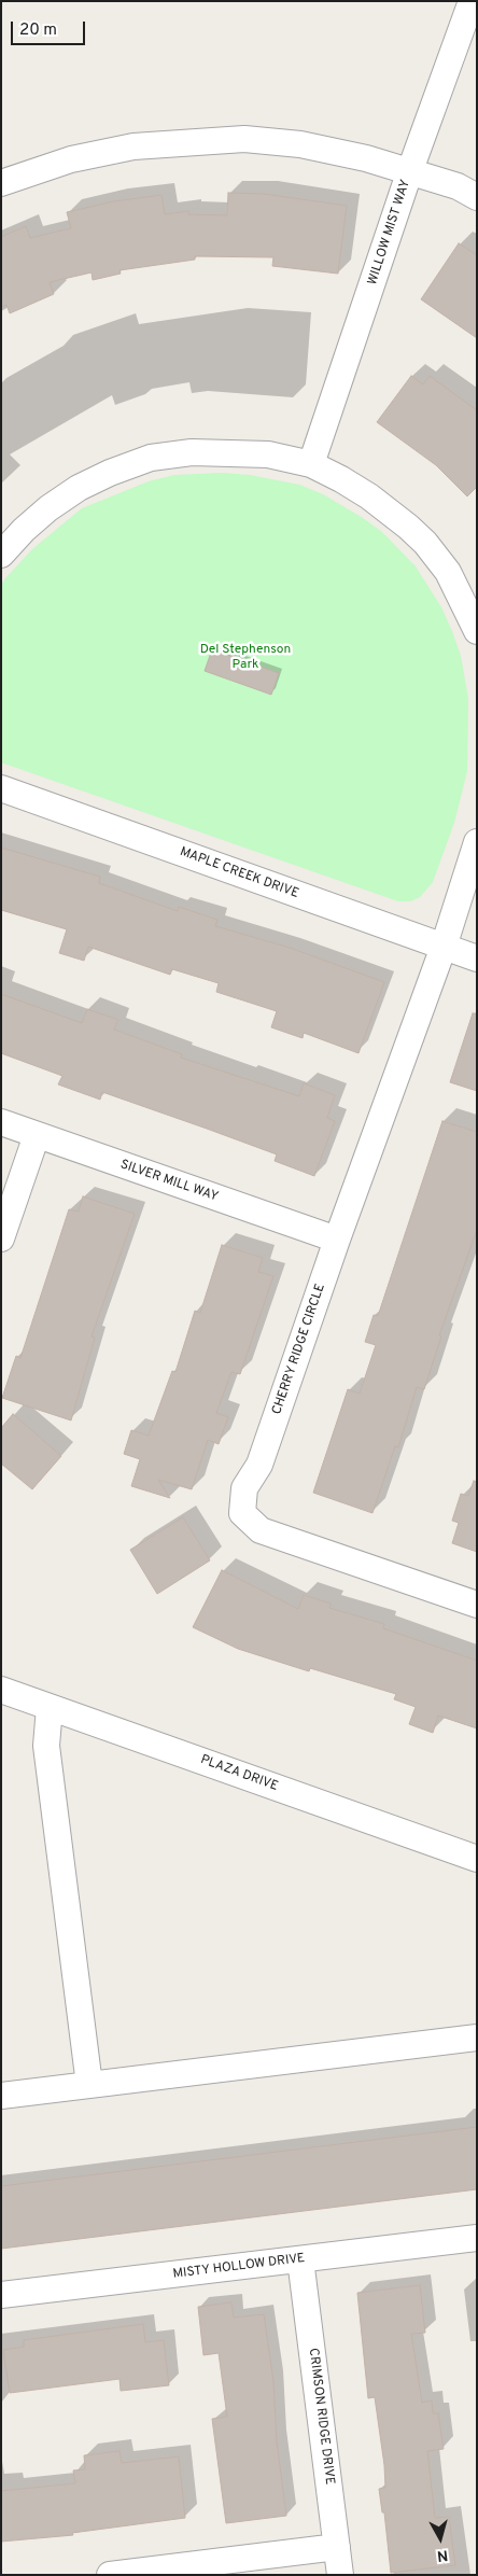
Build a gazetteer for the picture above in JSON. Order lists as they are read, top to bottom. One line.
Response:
{"streets":{"street":["WILLOW MIST WAY","MAPLE CREEK DRIVE","SILVER MILL WAY","CHERRY RIDGE CIRCLE","PLAZA DRIVE","MISTY HOLLOW DRIVE","CRIMSON RIDGE DRIVE"]},"crossings":[["MAPLE CREEK DRIVE","CHERRY RIDGE CIRCLE"],["SILVER MILL WAY","CHERRY RIDGE CIRCLE"],["MISTY HOLLOW DRIVE","CRIMSON RIDGE DRIVE"]],"parks":["Del Stephenson Park"],"scale_bar":"20 m","north":"bottom"}
